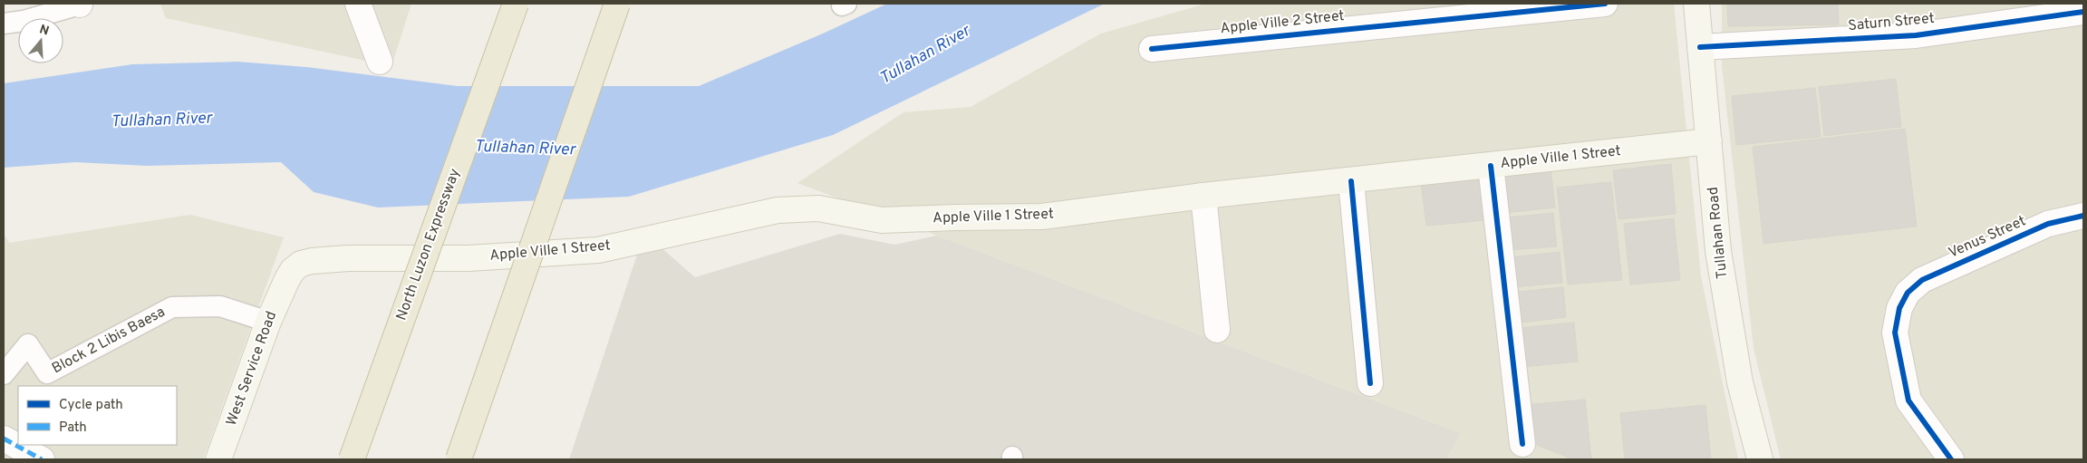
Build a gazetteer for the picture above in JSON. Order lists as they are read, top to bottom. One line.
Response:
{"streets":{"highway":["North Luzon Expressway"],"main road":["Apple Ville 1 Street","Tullahan Road","West Service Road"],"street":["Apple Ville 2 Street","Saturn Street","Venus Street"],"lane":["Block 2 Libis Baesa"]},"crossings":[["Saturn Street","Tullahan Road"],["Apple Ville 1 Street","Tullahan Road"],["Apple Ville 1 Street","West Service Road"],["Block 2 Libis Baesa","West Service Road"]],"water":["Tullahan River"],"legend":["Cycle path","Path"],"north":"top"}
